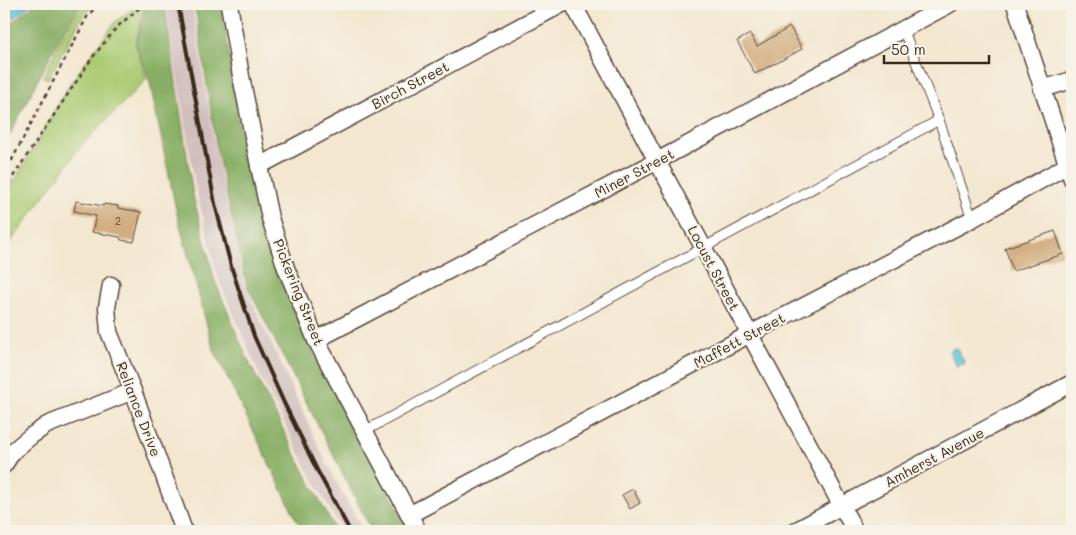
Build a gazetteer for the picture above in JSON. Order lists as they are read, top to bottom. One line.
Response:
{"streets":{"street":["Birch Street","Miner Street","Locust Street","Pickering Street","Maffett Street","Reliance Drive","Amherst Avenue"]},"crossings":[["Birch Street","Pickering Street"],["Miner Street","Locust Street"],["Miner Street","Pickering Street"],["Locust Street","Maffett Street"],["Locust Street","Amherst Avenue"],["Pickering Street","Maffett Street"]],"house_numbers":["2"],"scale_bar":"50 m"}
